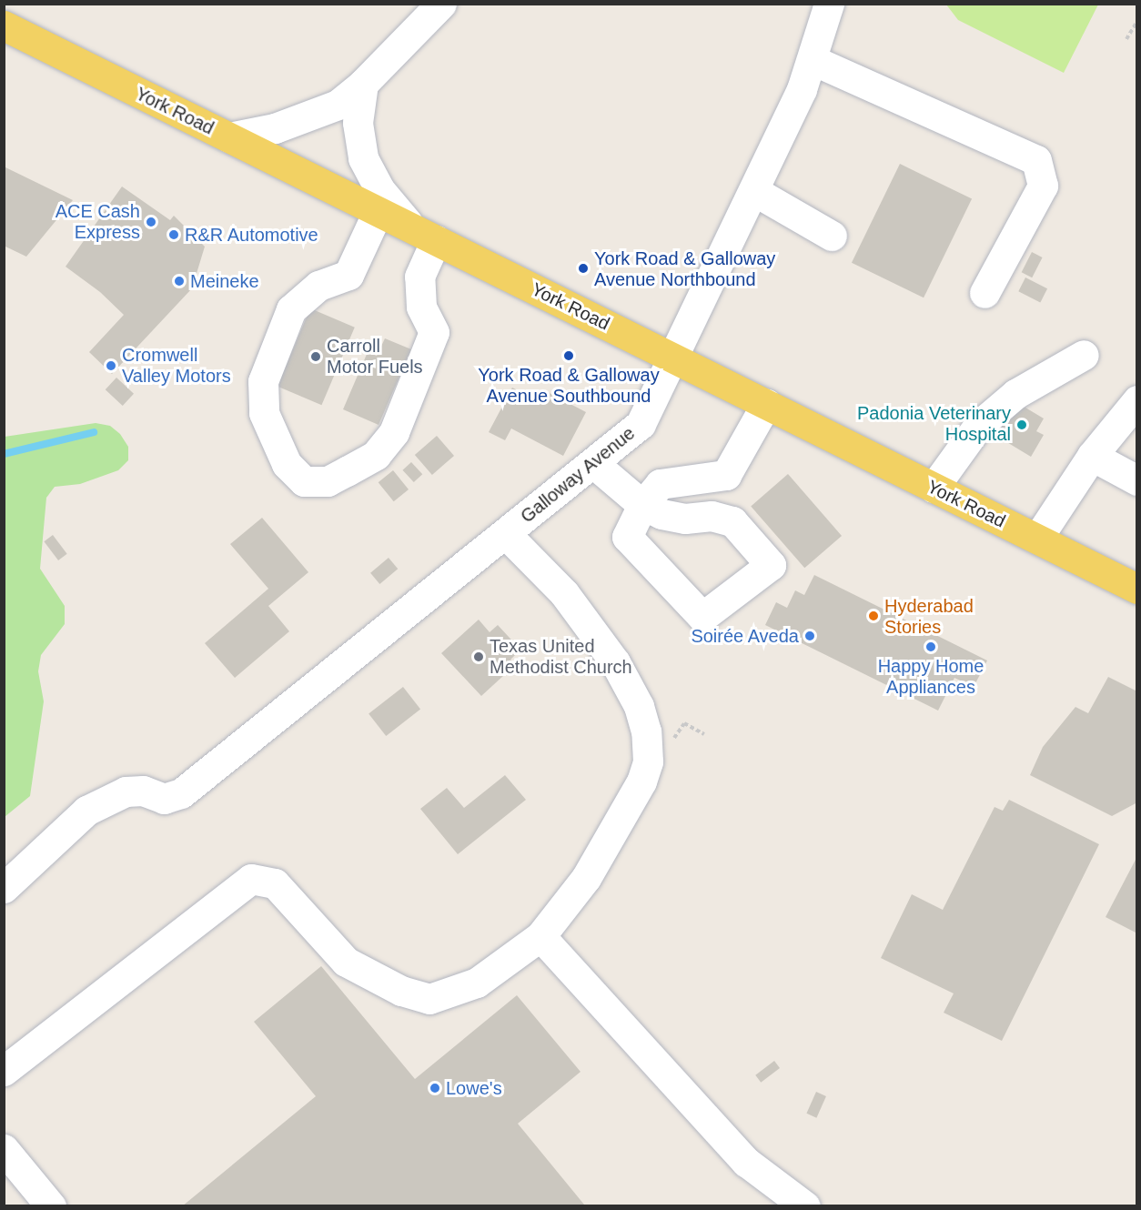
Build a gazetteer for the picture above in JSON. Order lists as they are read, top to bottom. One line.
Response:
{"streets":{"main road":["York Road"],"street":["Galloway Avenue"]},"crossings":[["York Road","Galloway Avenue"]],"places":["ACE Cash Express","R&R Automotive","York Road & Galloway Avenue Northbound","Meineke","York Road & Galloway Avenue Southbound","Carroll Motor Fuels","Cromwell Valley Motors","Padonia Veterinary Hospital","Hyderabad Stories","Soirée Aveda","Happy Home Appliances","Texas United Methodist Church","Lowe's"]}
